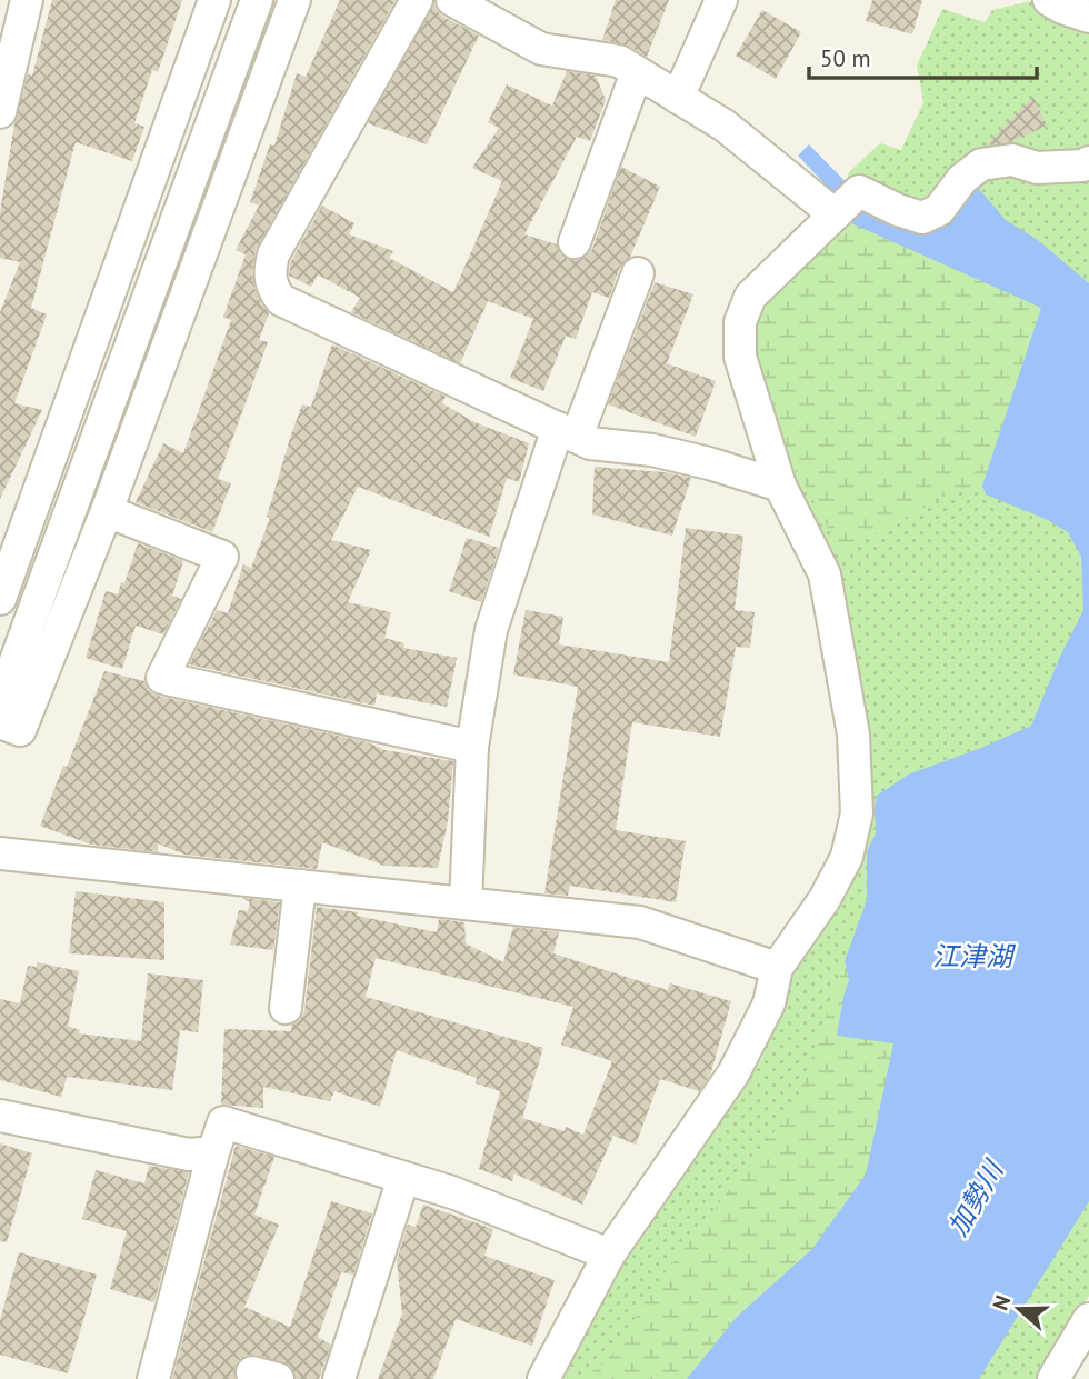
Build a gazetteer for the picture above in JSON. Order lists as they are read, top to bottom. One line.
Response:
{"water":["江津湖","加勢川"],"scale_bar":"50 m","north":"left"}
